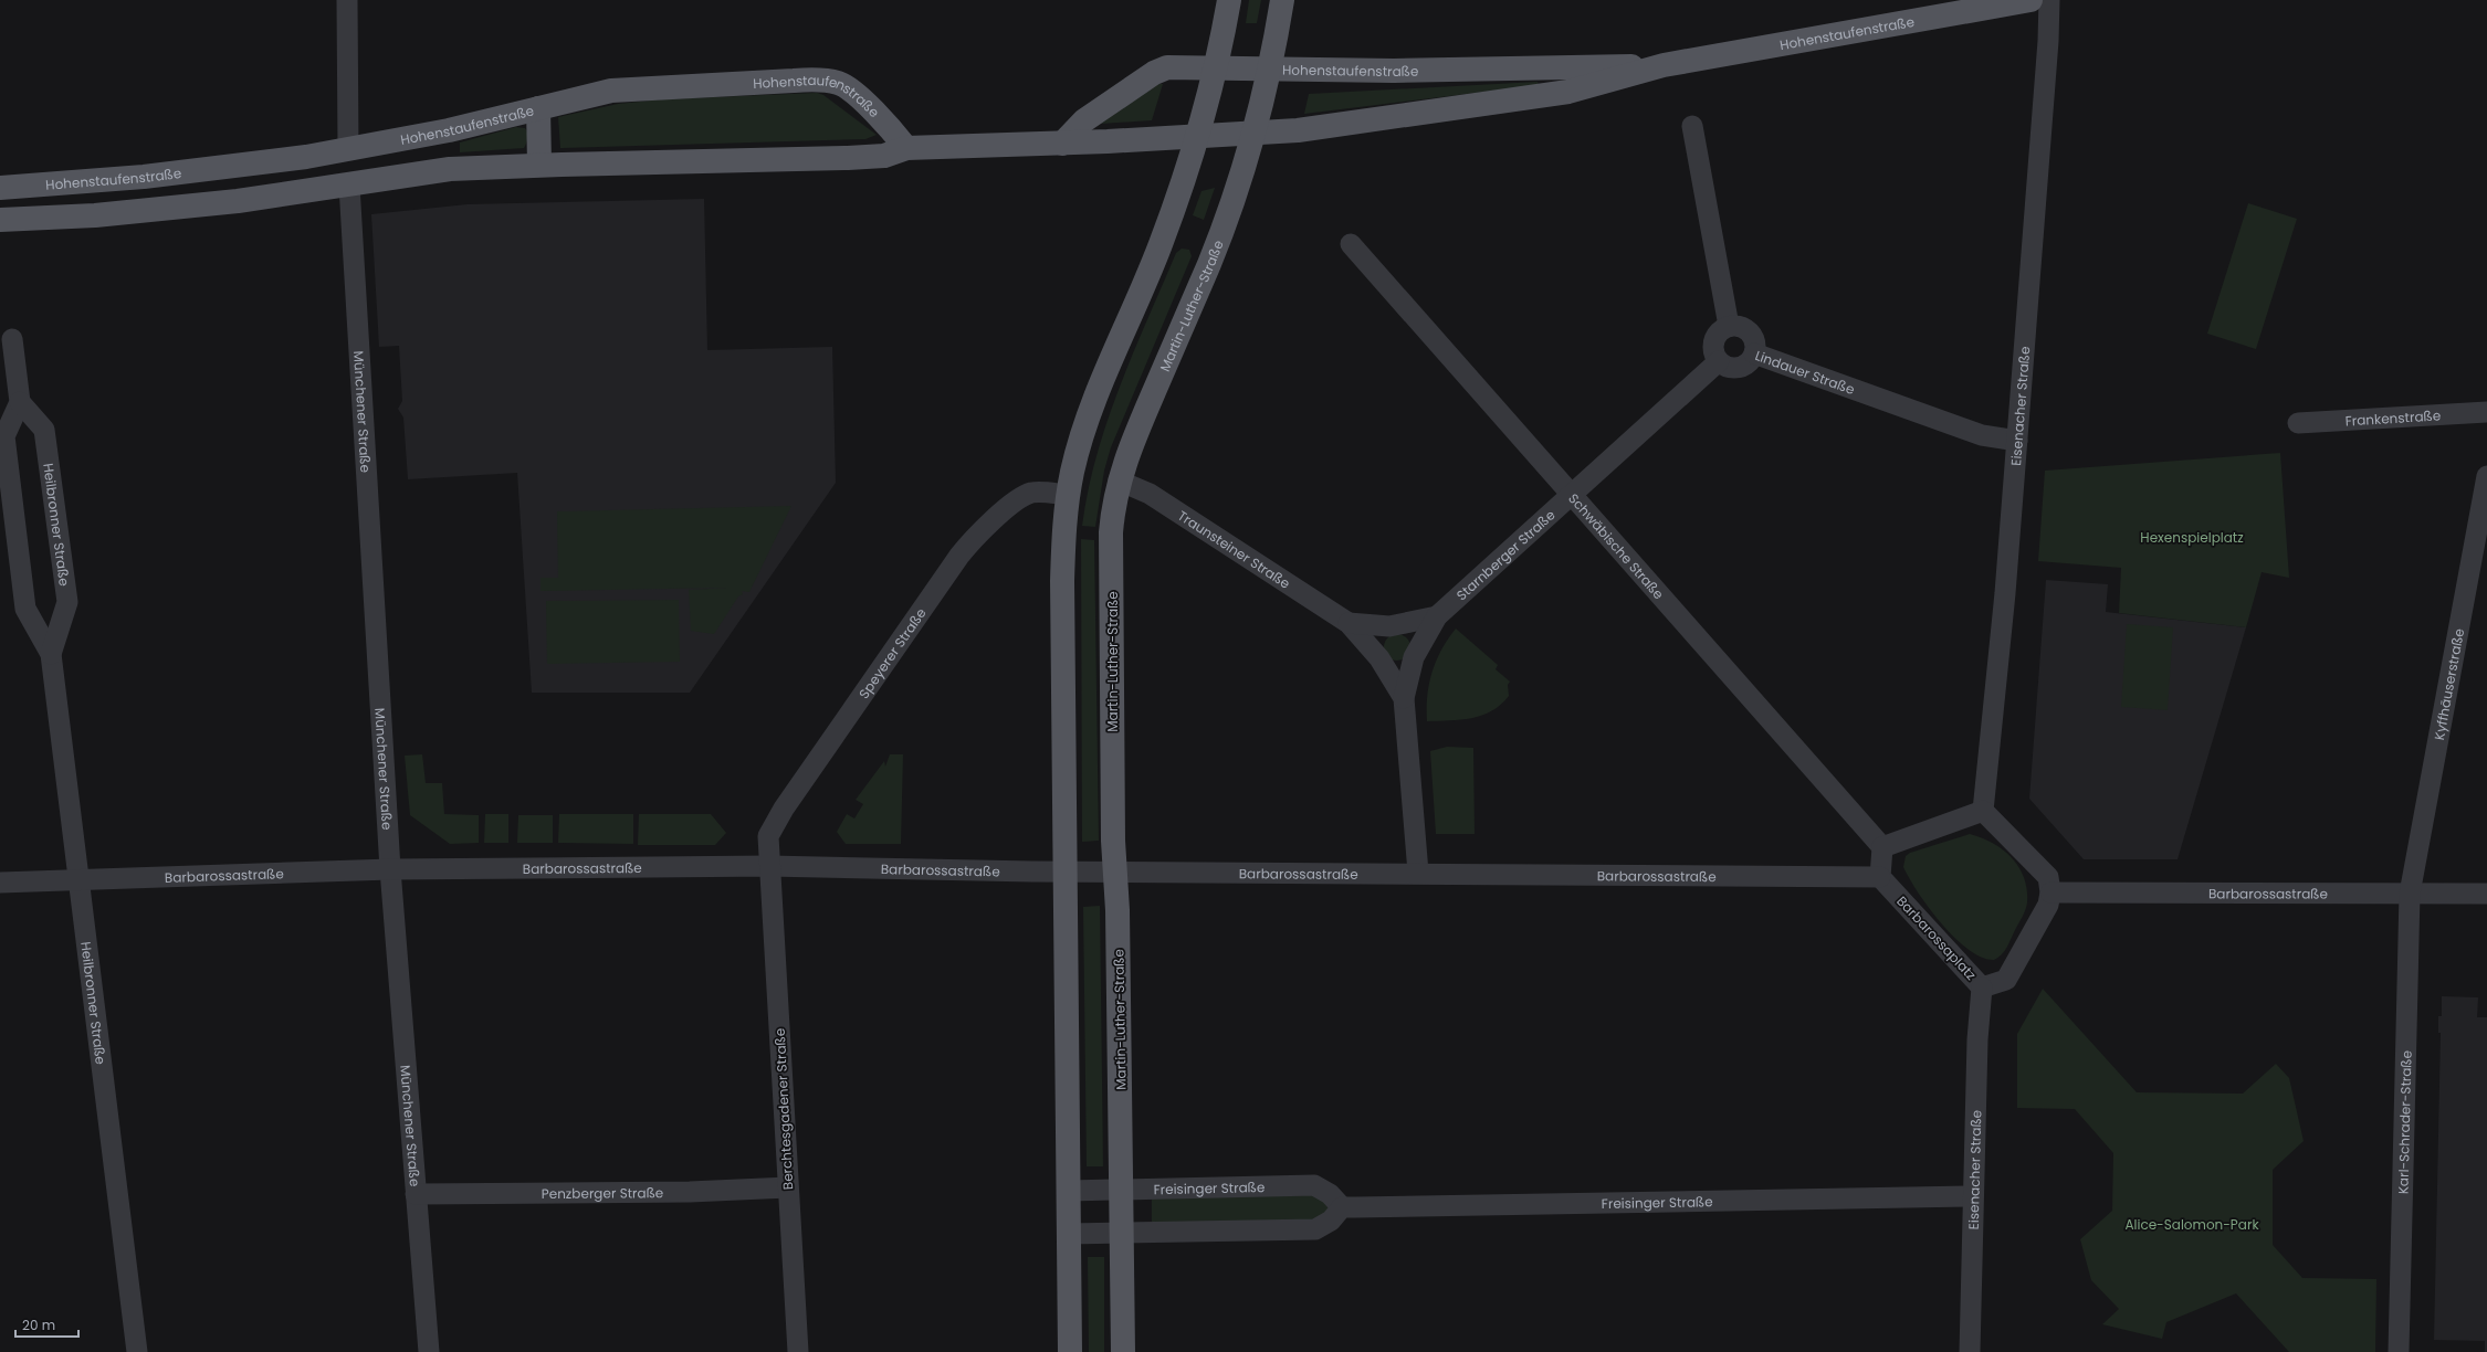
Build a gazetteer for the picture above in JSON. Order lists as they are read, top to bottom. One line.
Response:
{"streets":{"main road":["Hohenstaufenstraße","Martin-Luther-Straße"],"street":["Lindauer Straße","Eisenacher Straße","Münchener Straße","Frankenstraße","Heilbronner Straße","Schwäbische Straße","Traunsteiner Straße","Starnberger Straße","Speyerer Straße","Kyffhäuserstraße","Barbarossastraße","Barbarossaplatz","Berchtesgadener Straße","Karl-Schrader-Straße","Freisinger Straße","Penzberger Straße"]},"crossings":[["Hohenstaufenstraße","Martin-Luther-Straße"],["Hohenstaufenstraße","Münchener Straße"],["Martin-Luther-Straße","Traunsteiner Straße"],["Martin-Luther-Straße","Barbarossastraße"],["Martin-Luther-Straße","Freisinger Straße"],["Lindauer Straße","Eisenacher Straße"],["Lindauer Straße","Starnberger Straße"],["Eisenacher Straße","Barbarossaplatz"],["Eisenacher Straße","Freisinger Straße"],["Münchener Straße","Barbarossastraße"],["Münchener Straße","Penzberger Straße"],["Heilbronner Straße","Barbarossastraße"],["Schwäbische Straße","Starnberger Straße"],["Traunsteiner Straße","Starnberger Straße"],["Traunsteiner Straße","Barbarossastraße"],["Speyerer Straße","Barbarossastraße"],["Speyerer Straße","Berchtesgadener Straße"],["Kyffhäuserstraße","Barbarossastraße"],["Kyffhäuserstraße","Karl-Schrader-Straße"],["Barbarossastraße","Barbarossaplatz"],["Barbarossastraße","Berchtesgadener Straße"],["Barbarossastraße","Karl-Schrader-Straße"],["Berchtesgadener Straße","Penzberger Straße"]],"parks":["Hexenspielplatz","Alice-Salomon-Park"],"scale_bar":"20 m"}
